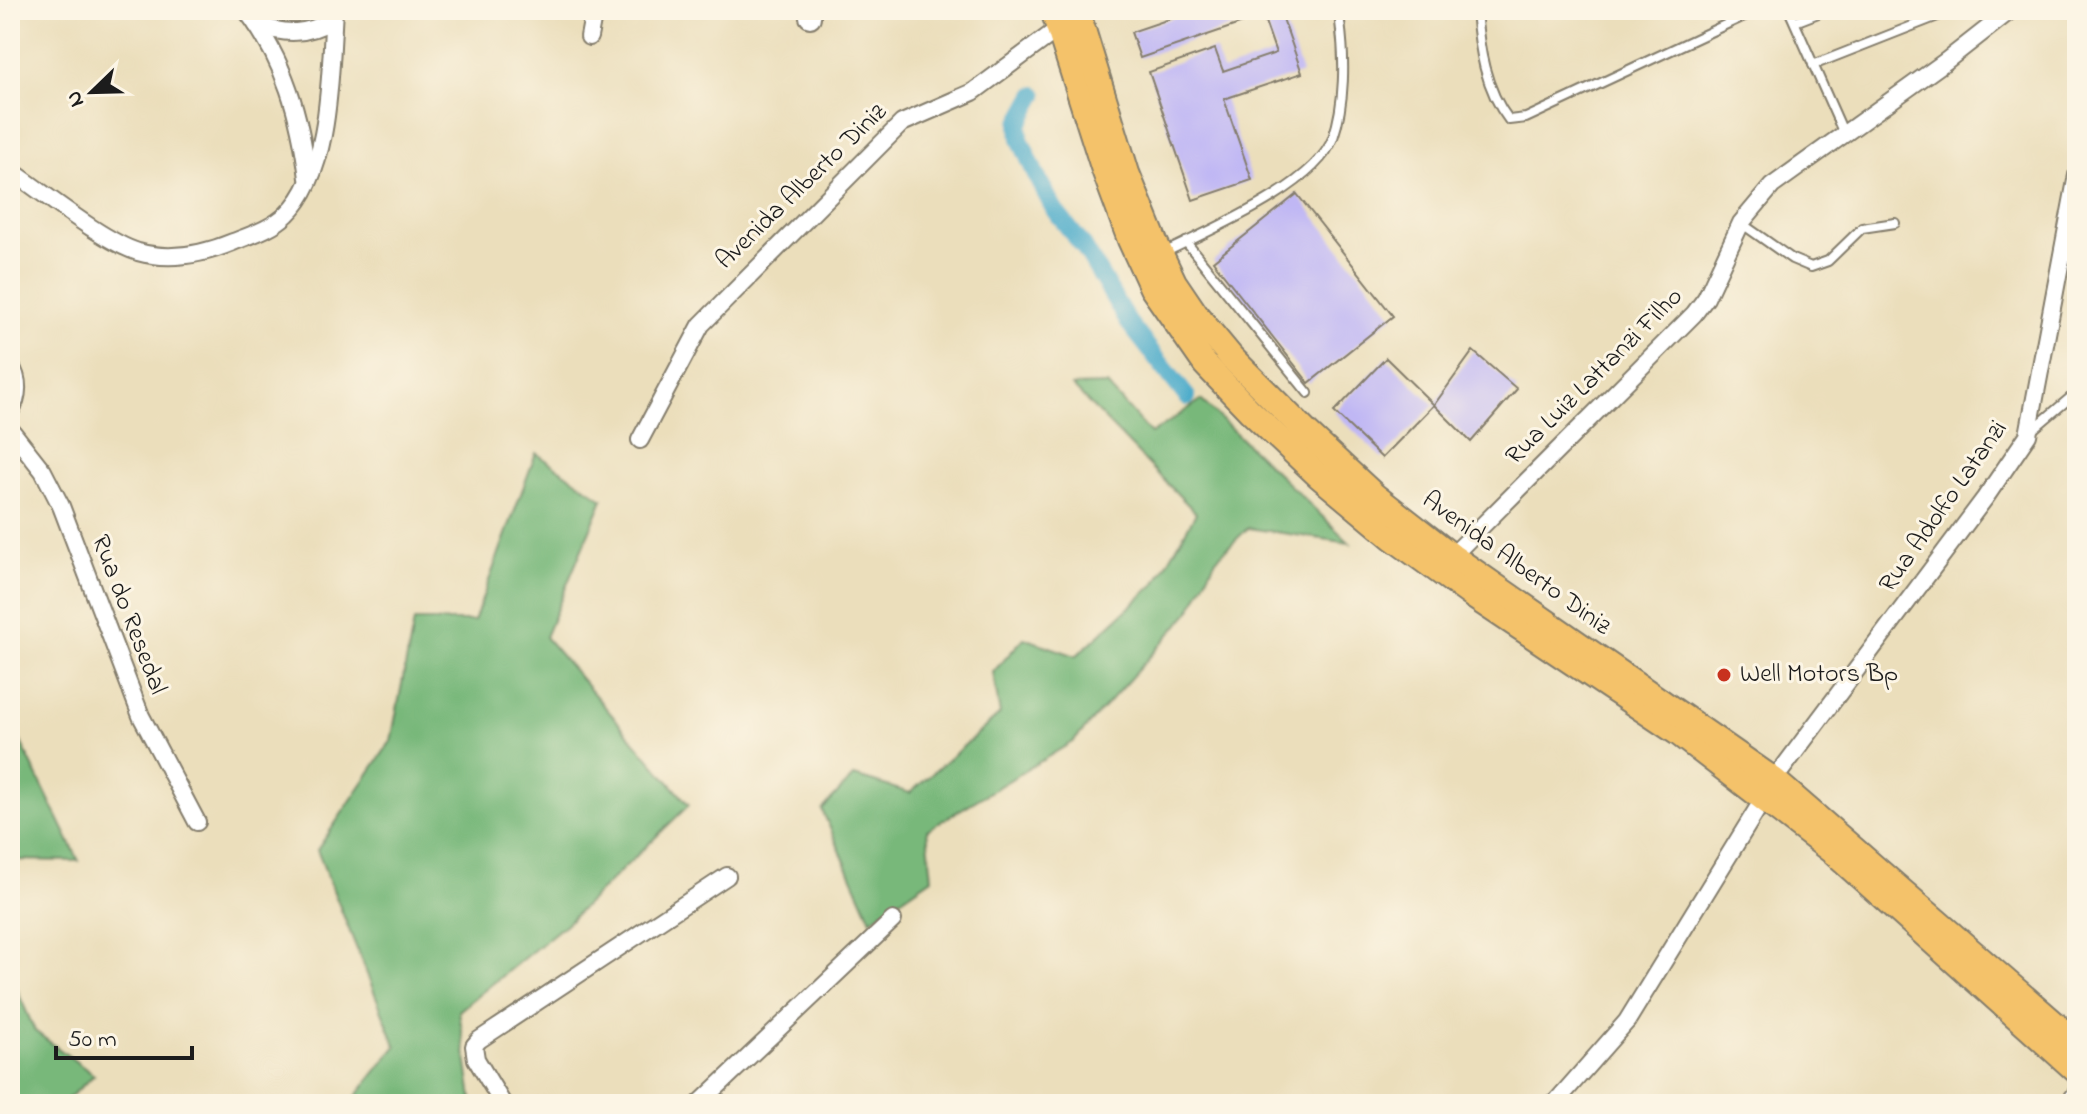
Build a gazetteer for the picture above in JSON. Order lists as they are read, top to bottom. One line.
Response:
{"streets":{"main road":["Avenida Alberto Diniz"],"street":["Rua Luiz Lattanzi Filho","Rua Adolfo Latanzi","Rua do Resedal"]},"crossings":[["Avenida Alberto Diniz","Rua Luiz Lattanzi Filho"],["Avenida Alberto Diniz","Rua Adolfo Latanzi"]],"places":["Well Motors Bp"],"scale_bar":"50 m","north":"bottom left"}
